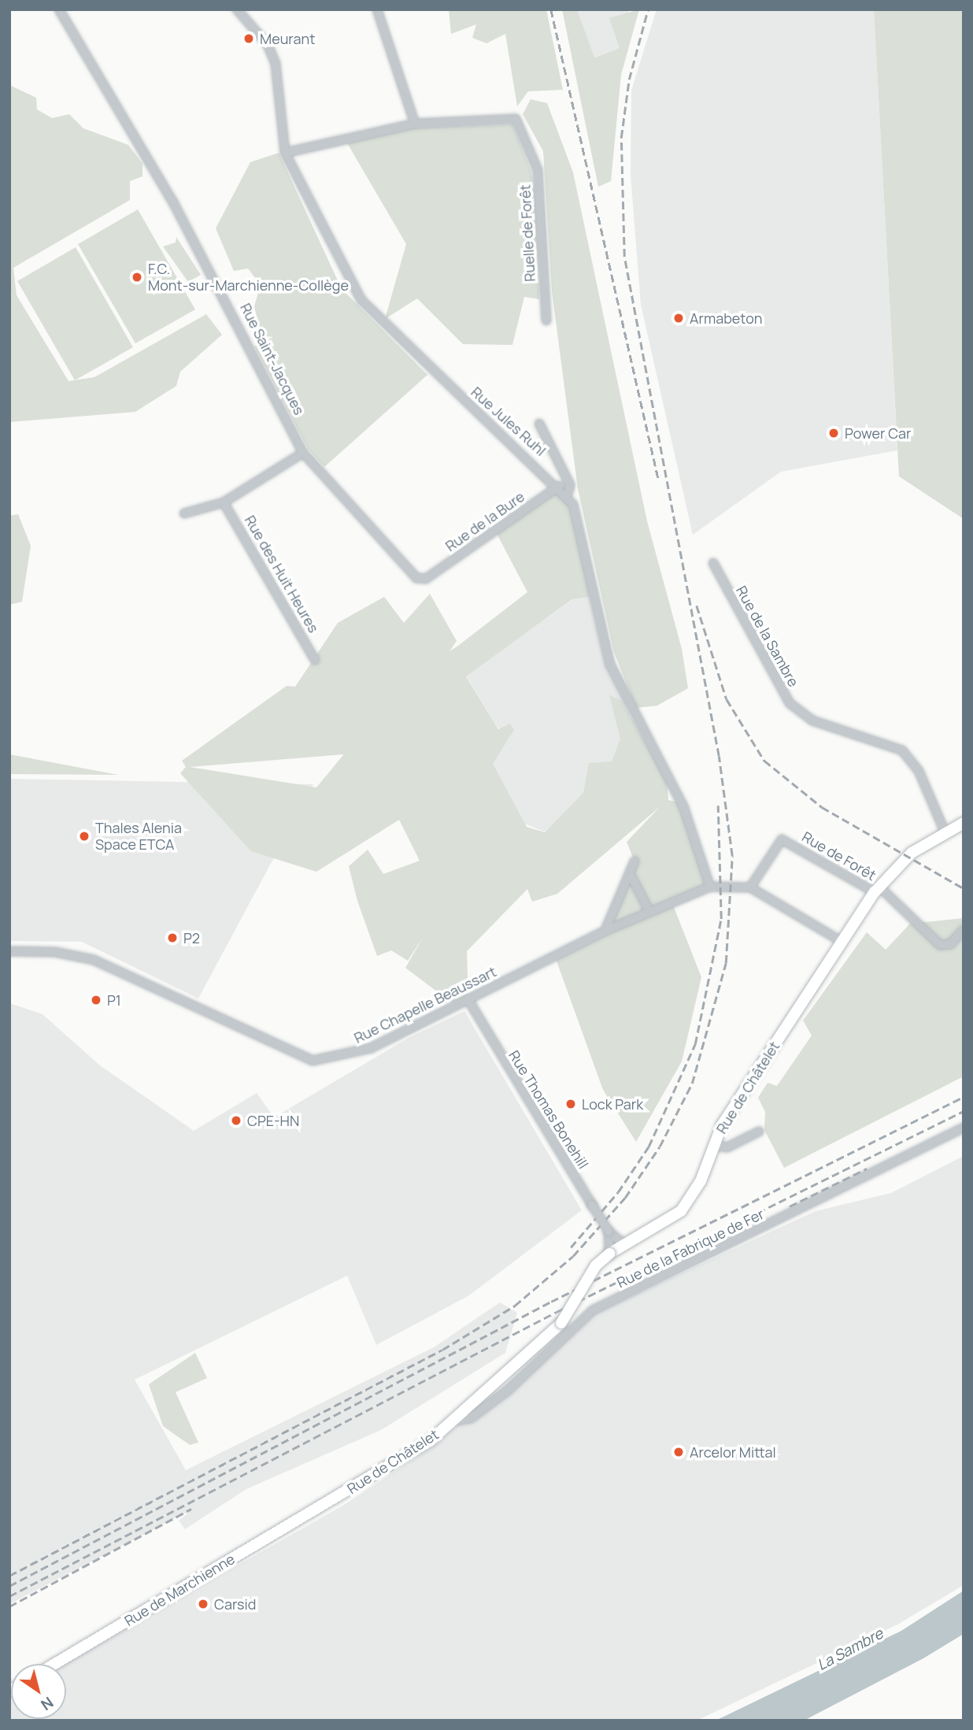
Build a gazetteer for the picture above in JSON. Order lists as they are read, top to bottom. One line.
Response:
{"streets":{"main road":["Rue de Châtelet","Rue de Marchienne"],"street":["Ruelle de Forêt","Rue Saint-Jacques","Rue Jules Ruhl","Rue de la Bure","Rue des Huit Heures","Rue de la Sambre","Rue de Forêt","Rue Chapelle Beaussart","Rue Thomas Bonehill","Rue de la Fabrique de Fer"]},"crossings":[["Rue Saint-Jacques","Rue de la Bure"],["Rue Jules Ruhl","Rue de la Bure"],["Rue Jules Ruhl","Rue Chapelle Beaussart"],["Rue de la Sambre","Rue de Châtelet"],["Rue de Forêt","Rue Chapelle Beaussart"],["Rue de Forêt","Rue de Châtelet"],["Rue Chapelle Beaussart","Rue de Châtelet"],["Rue Chapelle Beaussart","Rue Thomas Bonehill"],["Rue de Châtelet","Rue Thomas Bonehill"],["Rue de Châtelet","Rue de la Fabrique de Fer"],["Rue de Châtelet","Rue de Marchienne"]],"water":["La Sambre"],"places":["Meurant","F.C. Mont-sur-Marchienne-Collège","Armabeton","Power Car","Thales Alenia Space ETCA","P2","P1","Lock Park","CPE-HN","Arcelor Mittal","Carsid"],"north":"bottom right"}
